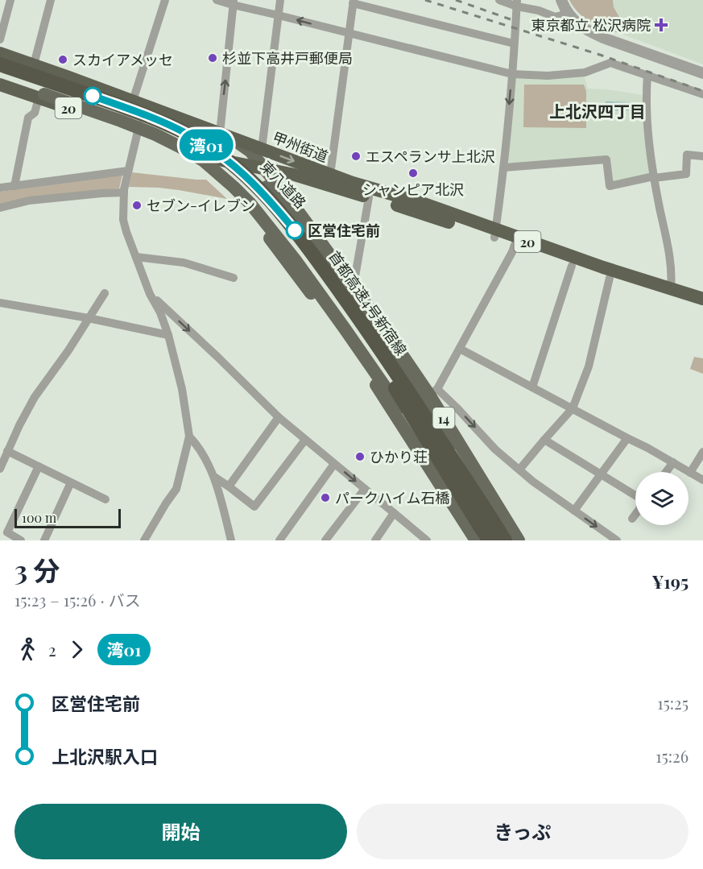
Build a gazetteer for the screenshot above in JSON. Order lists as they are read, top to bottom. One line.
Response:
{"streets":{"highway":["20","甲州街道","首都高速4号新宿線"],"main road":["東八道路","14"]},"crossings":[["甲州街道","14"],["東八道路","14"]],"districts":["上北沢四丁目"],"places":{"health":["東京都立 松沢病院"],"other":["杉並下高井戸郵便局","スカイアメッセ","エスペランサ上北沢","シャンピア北沢","セブン-イレブン","区営住宅前","ひかり荘","パークハイム石橋"]},"lines":["bus line 湾01"],"scale_bar":"100 m","page":{"on_map":"湾01","scale":"100 m","heading":["3 分","15:23 – 15:26 · バス","¥195"],"legs":["2","湾01"],"list":[{"name":"区営住宅前","value":"15:25"},{"name":"上北沢駅入口","value":"15:26"}],"buttons":["開始","きっぷ"]}}
